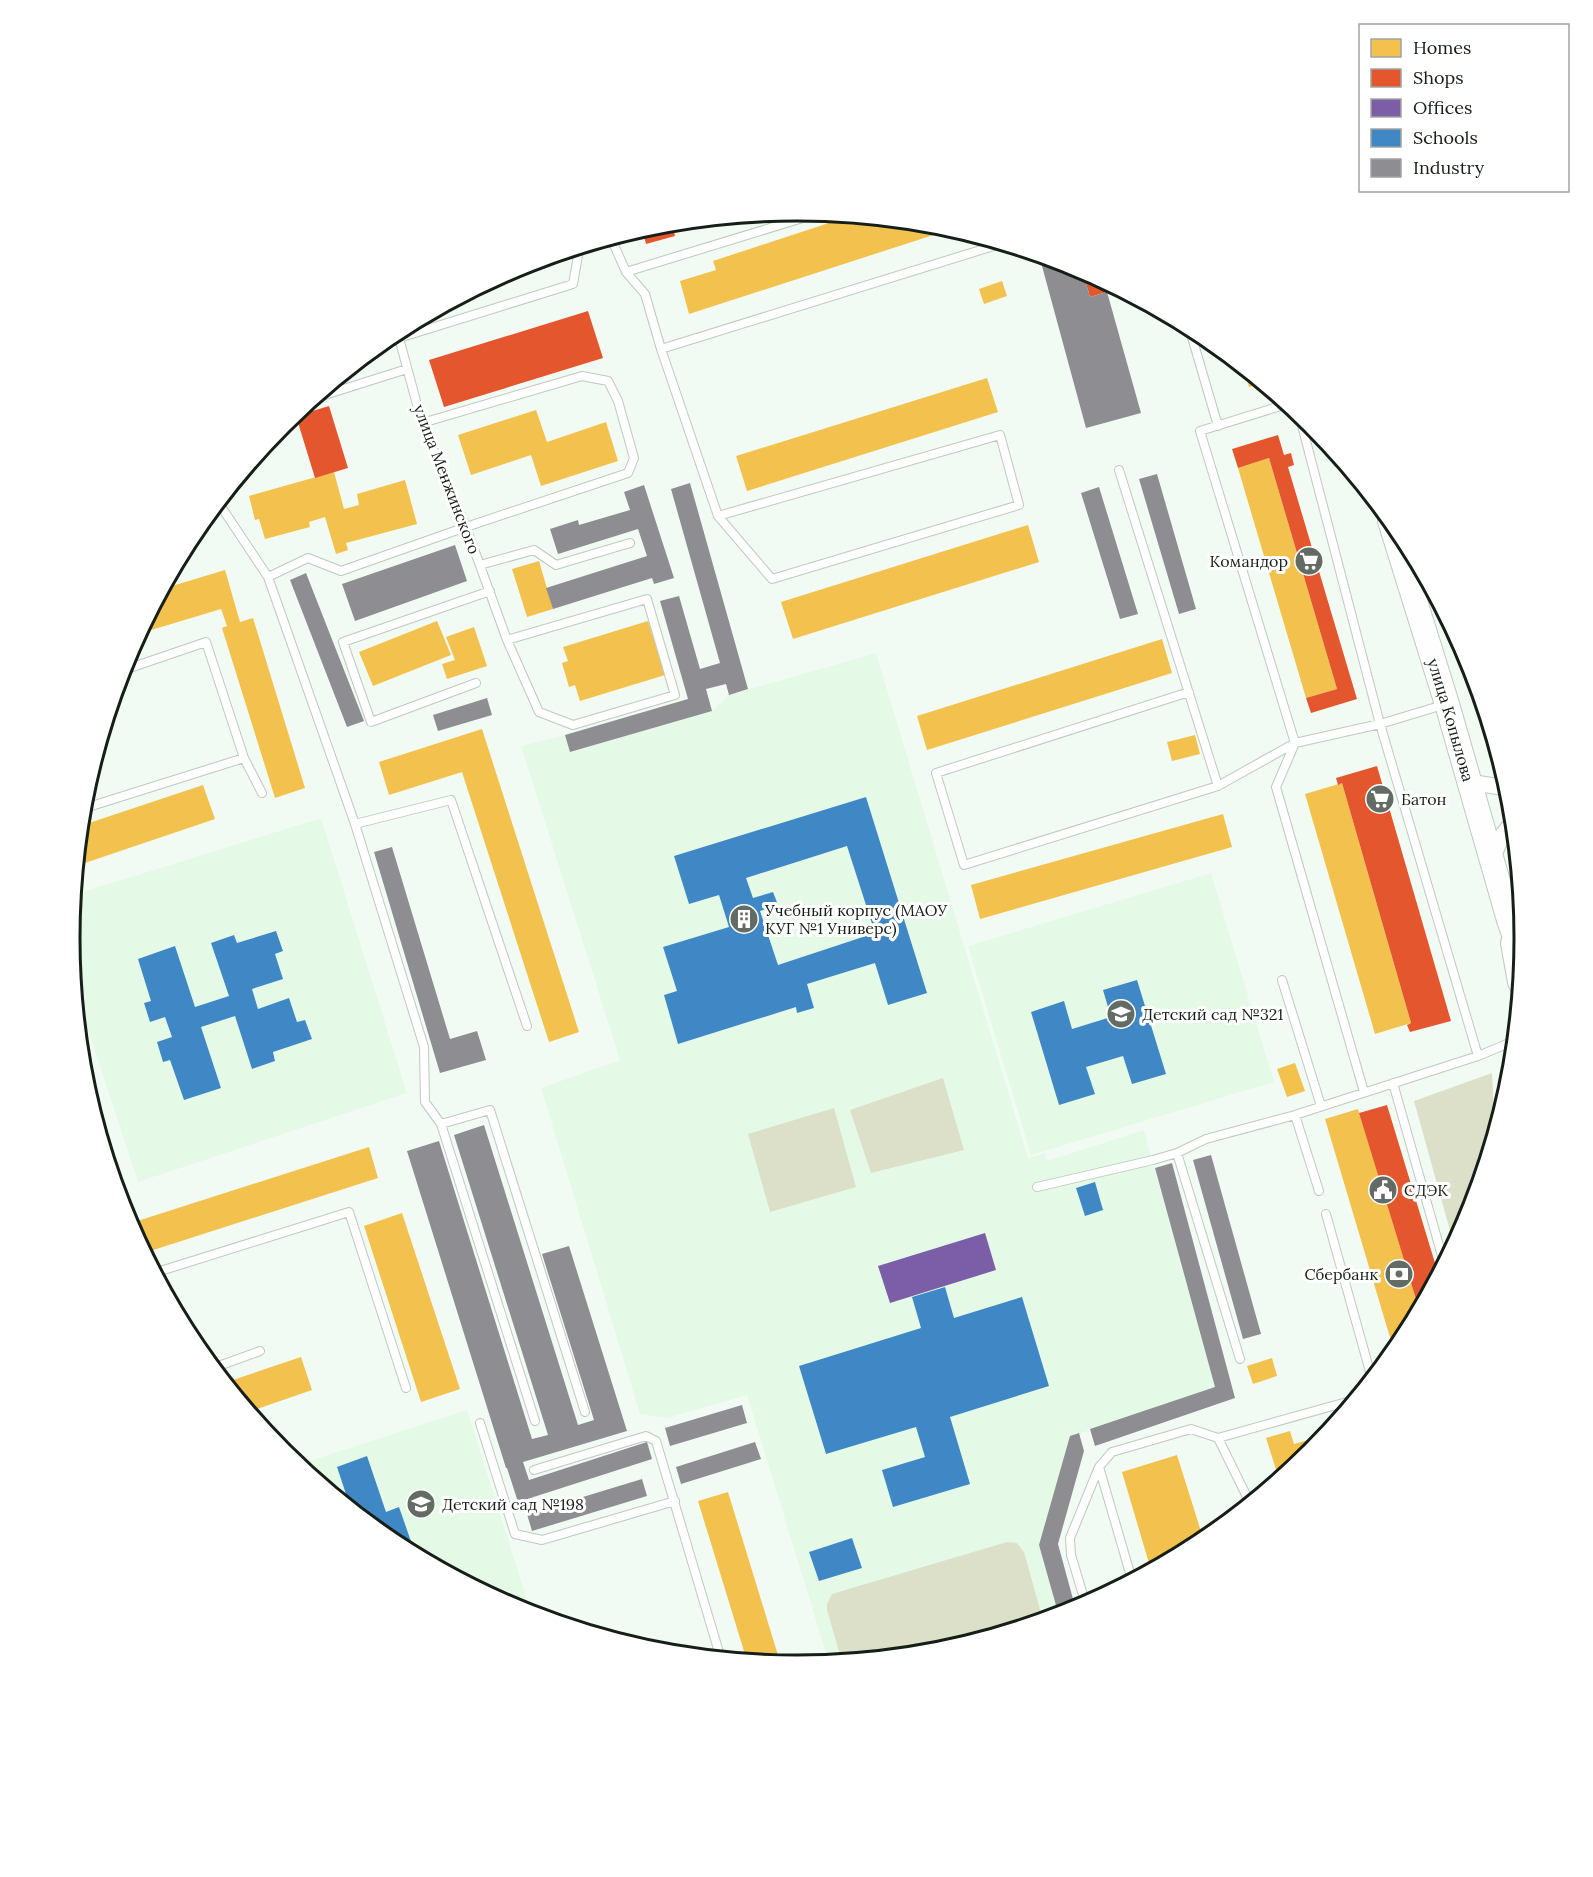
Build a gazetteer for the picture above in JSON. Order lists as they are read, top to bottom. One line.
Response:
{"streets":{"main road":["улица Копылова"],"lane":["улица Менжинского"]},"places":{"supermarket":["Командор","Батон"],"building":["Учебный корпус (МАОУ КУГ №1 Универс)"],"school or university":["Детский сад №321","Детский сад №198"],"public building":["СДЭК"],"bank":["Сбербанк"]},"legend":["Homes","Shops","Offices","Schools","Industry"]}
